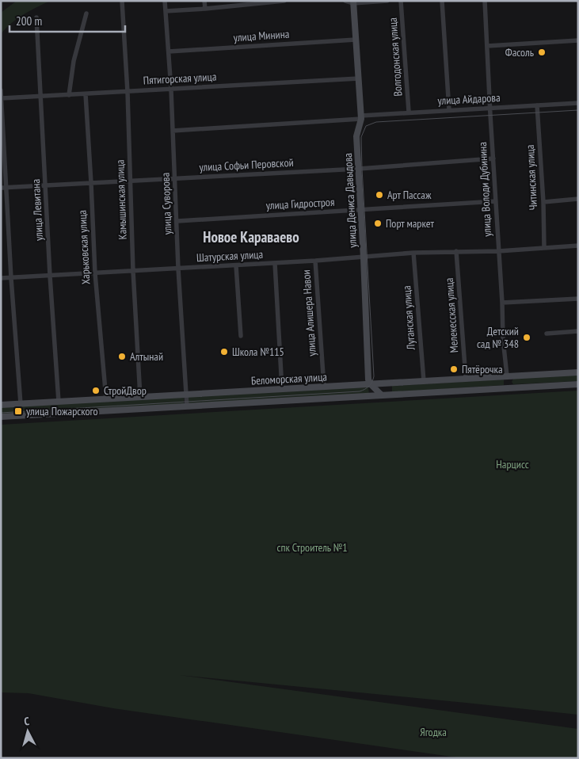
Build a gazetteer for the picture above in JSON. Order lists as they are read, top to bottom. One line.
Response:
{"streets":{"main road":["улица Дениса Давыдова","Беломорская улица"],"street":["улица Минина","Волгодонская улица","Пятигорская улица","улица Айдарова","улица Софьи Перовской","Читинская улица","улица Володи Дубинина","Камышинская улица","улица Суворова","улица Гидростроя","улица Левитана","Харьковская улица","Шатурская улица","улица Алишера Навои","Мелекесская улица","Луганская улица"]},"crossings":[["улица Минина","улица Дениса Давыдова"],["улица Минина","улица Суворова"],["Волгодонская улица","улица Айдарова"],["Пятигорская улица","Камышинская улица"],["Пятигорская улица","улица Дениса Давыдова"],["Пятигорская улица","улица Суворова"],["Пятигорская улица","улица Левитана"],["Пятигорская улица","Харьковская улица"],["улица Айдарова","Читинская улица"],["улица Айдарова","улица Володи Дубинина"],["улица Айдарова","улица Дениса Давыдова"],["улица Айдарова","улица Суворова"],["улица Софьи Перовской","улица Володи Дубинина"],["улица Софьи Перовской","Камышинская улица"],["улица Софьи Перовской","улица Дениса Давыдова"],["улица Софьи Перовской","улица Суворова"],["улица Софьи Перовской","улица Левитана"],["улица Софьи Перовской","Харьковская улица"],["Читинская улица","Шатурская улица"],["улица Володи Дубинина","улица Гидростроя"],["улица Володи Дубинина","Шатурская улица"],["улица Володи Дубинина","Беломорская улица"],["Камышинская улица","Шатурская улица"],["Камышинская улица","Беломорская улица"],["улица Дениса Давыдова","улица Гидростроя"],["улица Дениса Давыдова","Шатурская улица"],["улица Дениса Давыдова","Беломорская улица"],["улица Суворова","улица Гидростроя"],["улица Суворова","Шатурская улица"],["улица Суворова","Беломорская улица"],["улица Левитана","Шатурская улица"],["улица Левитана","Беломорская улица"],["Харьковская улица","Шатурская улица"],["Харьковская улица","Беломорская улица"],["Шатурская улица","улица Алишера Навои"],["Шатурская улица","Мелекесская улица"],["Шатурская улица","Луганская улица"],["улица Алишера Навои","Беломорская улица"],["Мелекесская улица","Беломорская улица"],["Луганская улица","Беломорская улица"]],"districts":["Новое Караваево"],"parks":["Нарцисс","спк Строитель №1","Ягодка"],"places":{"other":["Фасоль","Арт Пассаж","Порт маркет","Детский сад № 348","Школа №115","Алтынай","Пятёрочка","СтройДвор"],"transit":["улица Пожарского"]},"scale_bar":"200 m","north":"top"}
